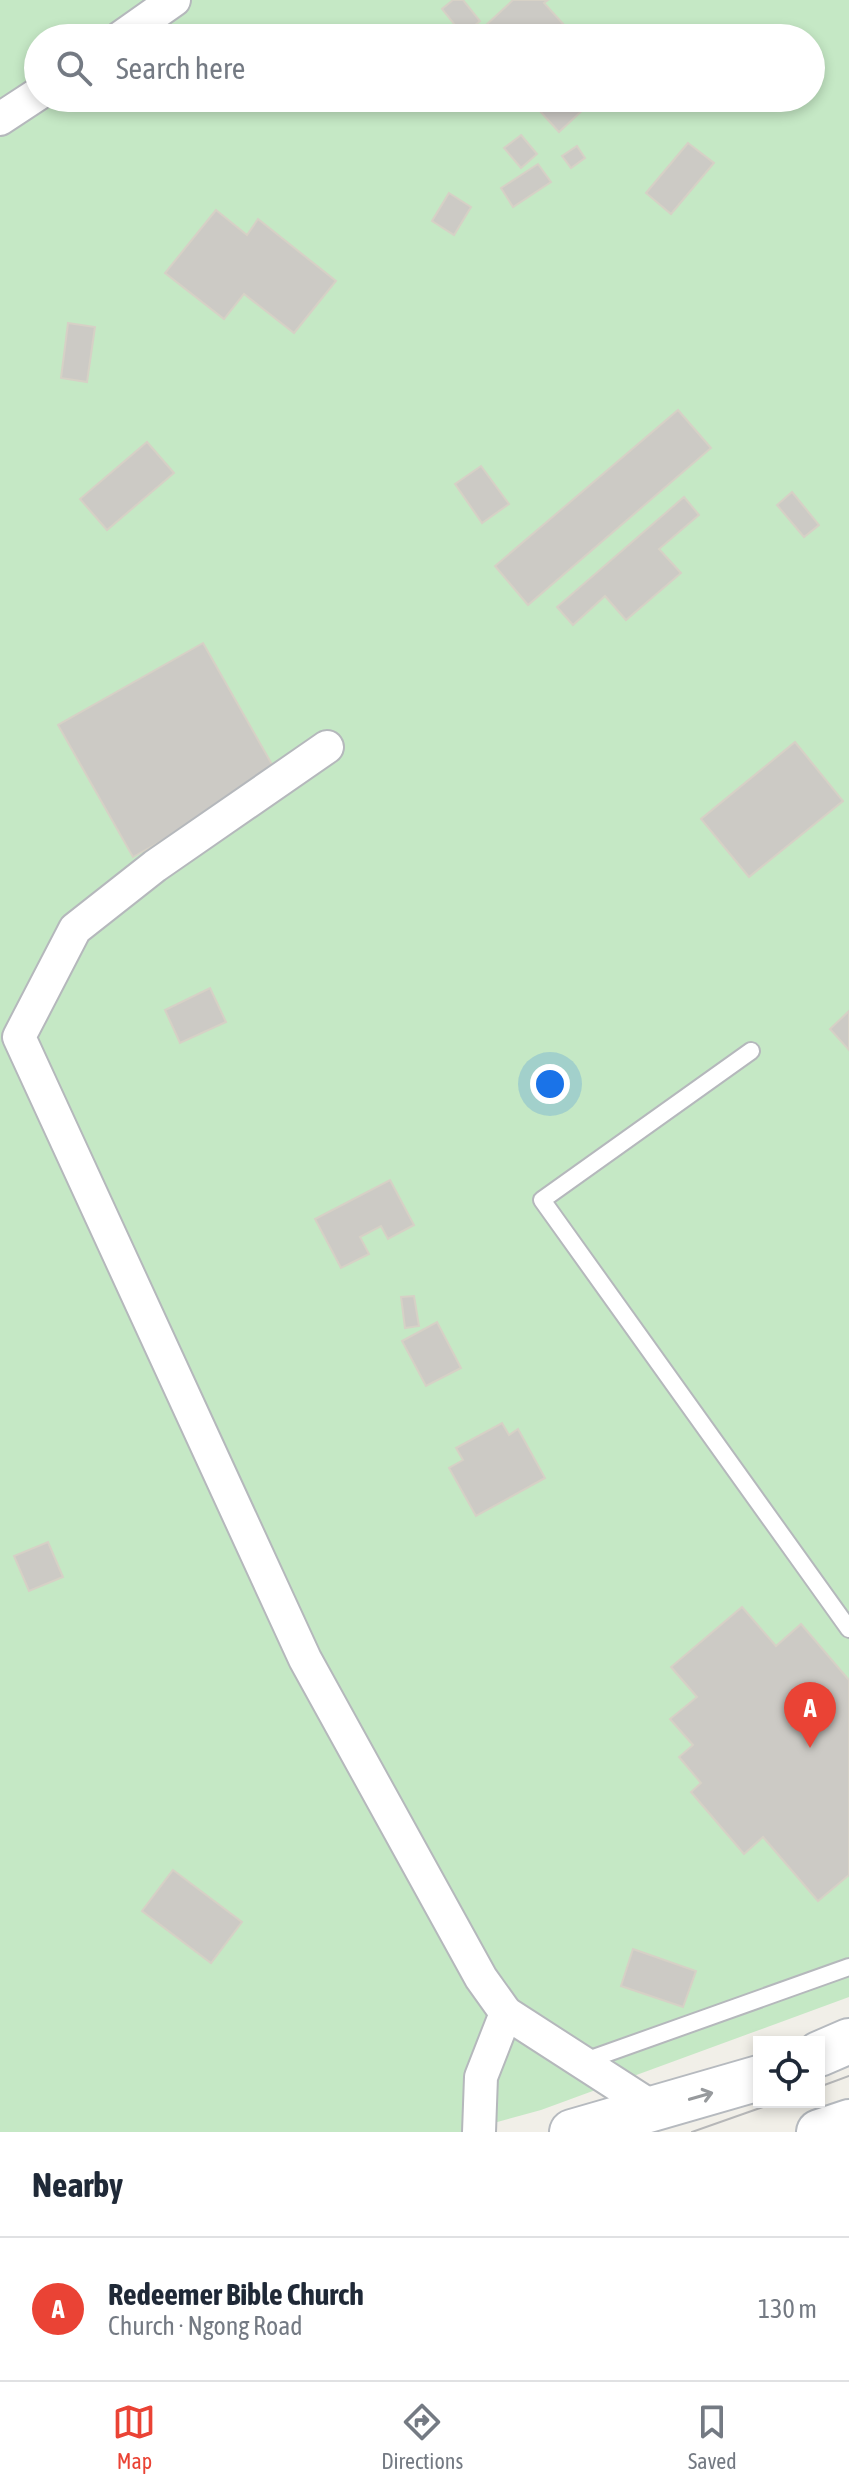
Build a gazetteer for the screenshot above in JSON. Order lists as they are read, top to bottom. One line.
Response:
{"page":{"search":"Search here","pins":"A","heading":"Nearby","list":[{"mark":"A","name":"Redeemer Bible Church","note":"Church · Ngong Road","value":"130 m"}],"nav":["Map","Directions","Saved"]}}
